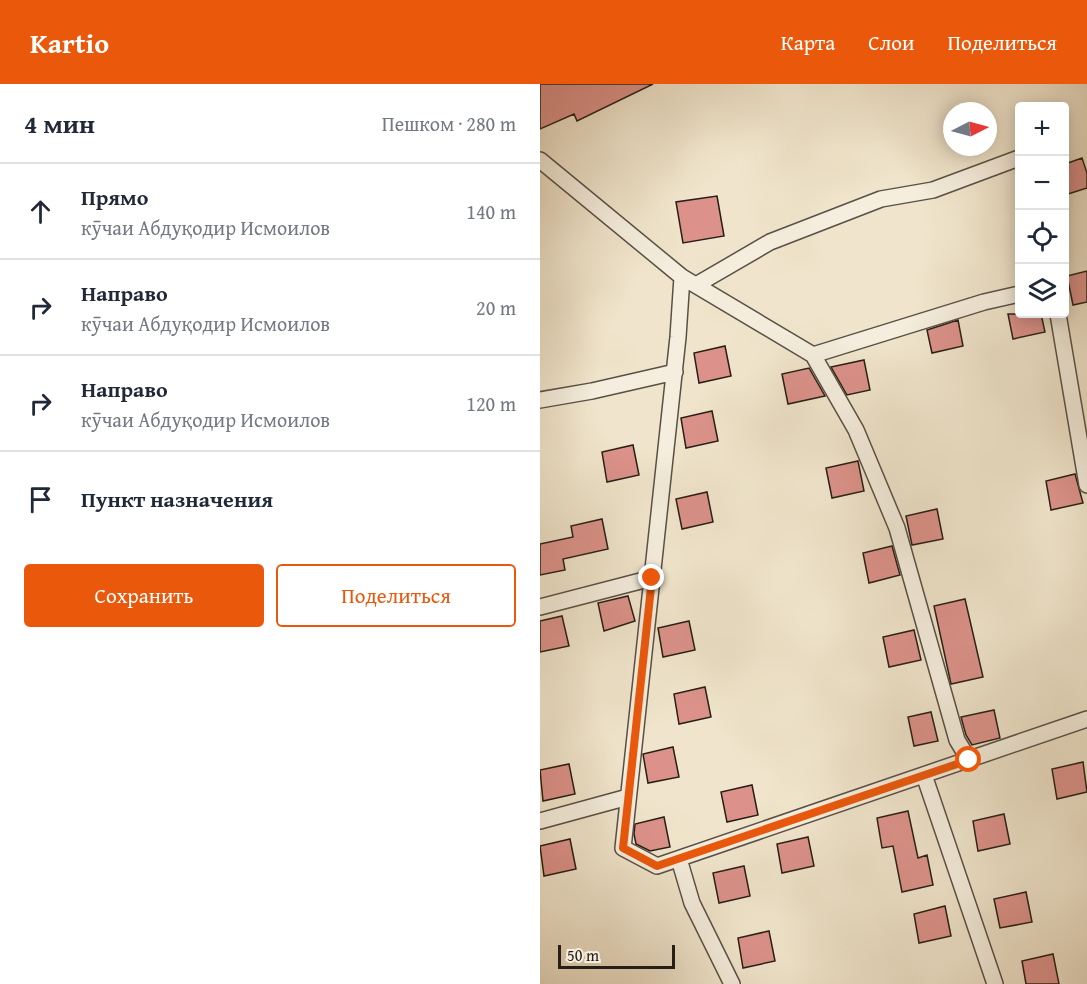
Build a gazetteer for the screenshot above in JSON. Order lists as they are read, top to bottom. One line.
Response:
{"scale_bar":"50 m","north":"right","page":{"header":"Kartio","nav":["Карта","Слои","Поделиться"],"heading":["4 мин","Пешком · 280 m"],"map_buttons":["+","−"],"list":[["Прямо","кӯчаи Абдуқодир Исмоилов","140 m"],["Направо","кӯчаи Абдуқодир Исмоилов","20 m"],["Направо","кӯчаи Абдуқодир Исмоилов","120 m"],"Пункт назначения"],"buttons":["Сохранить","Поделиться"],"scale":"50 m"}}
